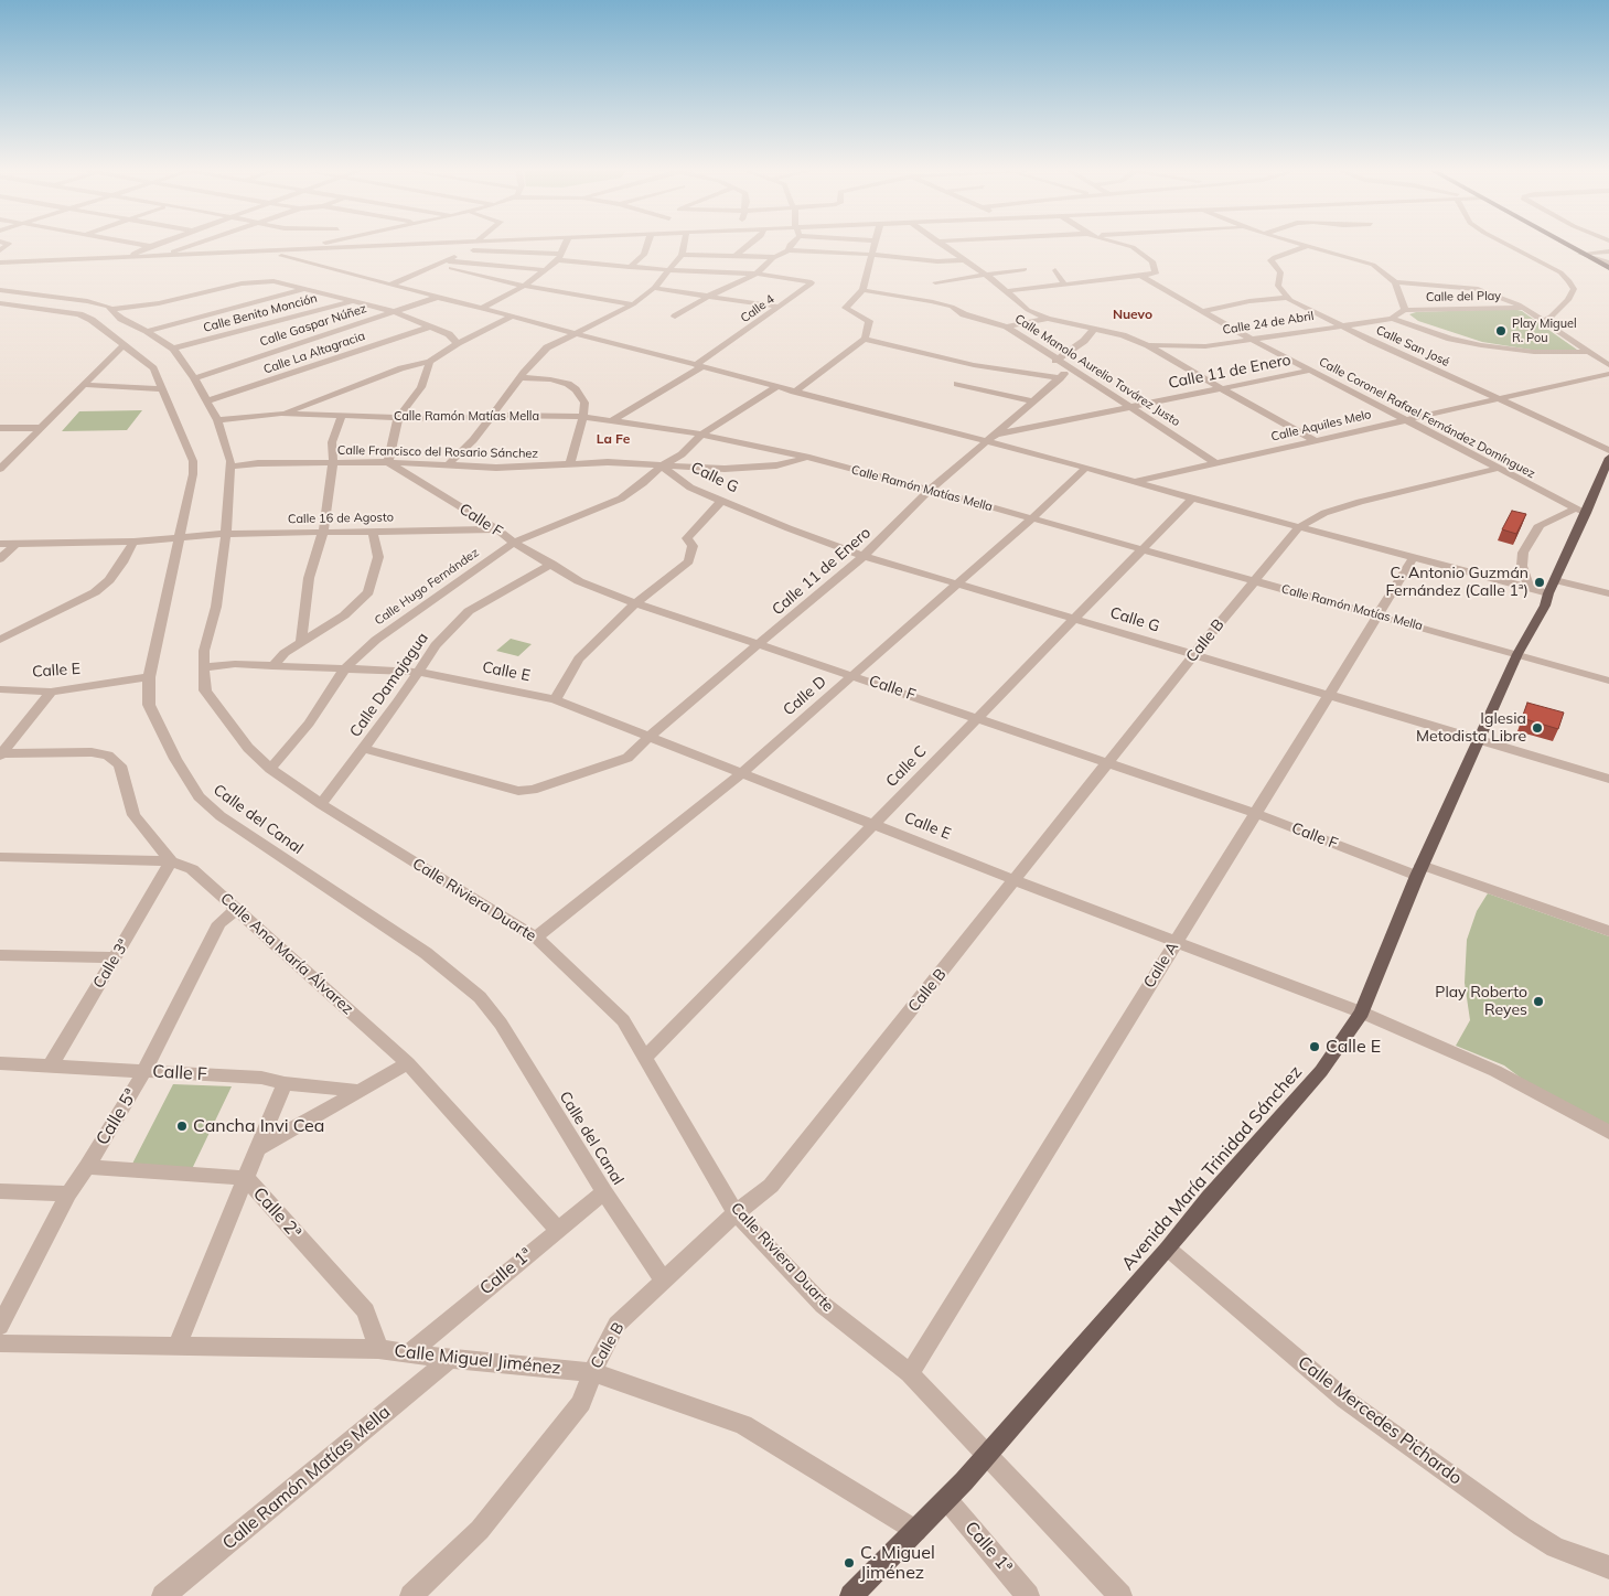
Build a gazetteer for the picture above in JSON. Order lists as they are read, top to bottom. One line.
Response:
{"streets":{"main road":["Avenida María Trinidad Sánchez"],"street":["Calle del Play","Calle 4","Calle Benito Monción","Calle 24 de Abril","Calle Gaspar Núñez","Calle San José","Calle La Altagracia","Calle Manolo Aurelio Tavárez Justo","Calle 11 de Enero","Calle Ramón Matías Mella","Calle Coronel Rafael Fernández Domínguez","Calle Aquiles Melo","Calle Francisco del Rosario Sánchez","Calle G","Calle 16 de Agosto","Calle F","Calle Hugo Fernández","Calle B","Calle E","Calle Damajagua","Calle D","Calle C","Calle del Canal","Calle Riviera Duarte","Calle Ana María Álvarez","Calle 3ª","Calle A","Calle 5ª","Calle 2ª","Calle 1ª","Calle Miguel Jiménez","Calle Mercedes Pichardo"]},"crossings":[["Calle 4","Calle Ramón Matías Mella"],["Calle Benito Monción","Calle Riviera Duarte"],["Calle 24 de Abril","Calle San José"],["Calle 24 de Abril","Calle Coronel Rafael Fernández Domínguez"],["Calle Gaspar Núñez","Calle Riviera Duarte"],["Calle San José","Calle Aquiles Melo"],["Calle La Altagracia","Calle Riviera Duarte"],["Calle Manolo Aurelio Tavárez Justo","Calle 11 de Enero"],["Calle Manolo Aurelio Tavárez Justo","Calle Aquiles Melo"],["Calle 11 de Enero","Calle Ramón Matías Mella"],["Calle 11 de Enero","Calle Coronel Rafael Fernández Domínguez"],["Calle 11 de Enero","Calle G"],["Calle 11 de Enero","Calle F"],["Calle 11 de Enero","Calle E"],["Calle 11 de Enero","Calle Damajagua"],["Calle Ramón Matías Mella","Calle Francisco del Rosario Sánchez"],["Calle Ramón Matías Mella","Calle Hugo Fernández"],["Calle Ramón Matías Mella","Calle B"],["Calle Ramón Matías Mella","Calle D"],["Calle Ramón Matías Mella","Calle C"],["Calle Ramón Matías Mella","Calle Riviera Duarte"],["Calle Ramón Matías Mella","Calle A"],["Calle Ramón Matías Mella","Avenida María Trinidad Sánchez"],["Calle Ramón Matías Mella","Calle Miguel Jiménez"],["Calle Coronel Rafael Fernández Domínguez","Calle Aquiles Melo"],["Calle Coronel Rafael Fernández Domínguez","Calle B"],["Calle Coronel Rafael Fernández Domínguez","Avenida María Trinidad Sánchez"],["Calle Francisco del Rosario Sánchez","Calle G"],["Calle Francisco del Rosario Sánchez","Calle F"],["Calle Francisco del Rosario Sánchez","Calle Hugo Fernández"],["Calle Francisco del Rosario Sánchez","Calle Riviera Duarte"],["Calle G","Calle Hugo Fernández"],["Calle G","Calle B"],["Calle G","Calle D"],["Calle G","Calle C"],["Calle G","Calle A"],["Calle G","Avenida María Trinidad Sánchez"],["Calle 16 de Agosto","Calle F"],["Calle 16 de Agosto","Calle del Canal"],["Calle 16 de Agosto","Calle Riviera Duarte"],["Calle F","Calle Hugo Fernández"],["Calle F","Calle B"],["Calle F","Calle Damajagua"],["Calle F","Calle D"],["Calle F","Calle C"],["Calle F","Calle 3ª"],["Calle F","Calle A"],["Calle F","Calle 5ª"],["Calle F","Avenida María Trinidad Sánchez"],["Calle Hugo Fernández","Calle E"],["Calle Hugo Fernández","Calle Riviera Duarte"],["Calle B","Calle E"],["Calle B","Calle del Canal"],["Calle B","Calle Riviera Duarte"],["Calle B","Calle Miguel Jiménez"],["Calle E","Calle Damajagua"],["Calle E","Calle D"],["Calle E","Calle C"],["Calle E","Calle del Canal"],["Calle E","Calle Riviera Duarte"],["Calle E","Calle A"],["Calle E","Avenida María Trinidad Sánchez"],["Calle Damajagua","Calle Riviera Duarte"],["Calle D","Calle Riviera Duarte"],["Calle C","Calle Riviera Duarte"],["Calle del Canal","Calle 1ª"],["Calle Riviera Duarte","Calle A"],["Calle Riviera Duarte","Avenida María Trinidad Sánchez"],["Calle Ana María Álvarez","Calle 3ª"],["Calle Ana María Álvarez","Calle 5ª"],["Calle Ana María Álvarez","Calle 1ª"],["Calle 5ª","Calle 2ª"],["Calle 5ª","Calle Miguel Jiménez"],["Avenida María Trinidad Sánchez","Calle 1ª"],["Avenida María Trinidad Sánchez","Calle Miguel Jiménez"],["Avenida María Trinidad Sánchez","Calle Mercedes Pichardo"],["Calle 2ª","Calle Miguel Jiménez"],["Calle 1ª","Calle Miguel Jiménez"]],"districts":["Nuevo","La Fe"],"places":["Play Miguel R. Pou","C. Antonio Guzmán Fernández (Calle 1ª)","Iglesia Metodista Libre","Play Roberto Reyes","Calle E","Cancha Invi Cea","C. Miguel Jiménez"]}
